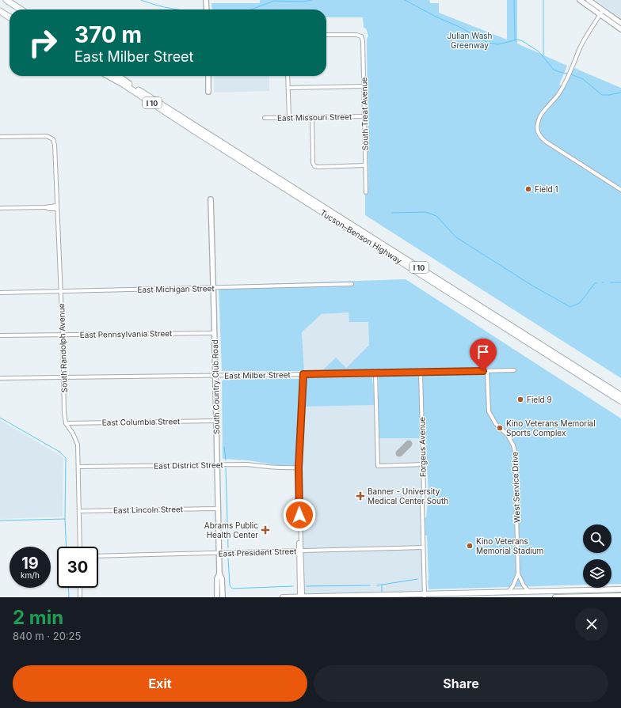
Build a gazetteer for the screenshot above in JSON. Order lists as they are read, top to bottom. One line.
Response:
{"streets":{"highway":["I 10","Tucson–Benson Highway"],"street":["South Treat Avenue","East Missouri Street","East Michigan Street","East Pennsylvania Street","South Randolph Avenue","East Milber Street","South Country Club Road","East Columbia Street","Forgeus Avenue","East District Street","West Service Drive","East Lincoln Street","East President Street"]},"crossings":[["South Treat Avenue","East Missouri Street"],["East Michigan Street","South Randolph Avenue"],["East Michigan Street","South Country Club Road"],["East Pennsylvania Street","South Randolph Avenue"],["East Pennsylvania Street","South Country Club Road"],["South Randolph Avenue","East Milber Street"],["South Randolph Avenue","East Columbia Street"],["South Randolph Avenue","East District Street"],["South Randolph Avenue","East Lincoln Street"],["East Milber Street","South Country Club Road"],["East Milber Street","Forgeus Avenue"],["East Milber Street","West Service Drive"],["South Country Club Road","East Columbia Street"],["South Country Club Road","East District Street"],["South Country Club Road","East Lincoln Street"],["South Country Club Road","East President Street"],["Forgeus Avenue","East President Street"]],"parks":["Julian Wash Greenway"],"places":{"other":["Field 1","Field 9","Kino Veterans Memorial Sports Complex","Kino Veterans Memorial Stadium"],"health":["Banner - University Medical Center South","Abrams Public Health Center"]},"page":{"turn":["370 m","East Milber Street"],"speed":"19 km/h","limit":"30","heading":["2 min","840 m · 20:25"],"buttons":["Exit","Share"]}}
